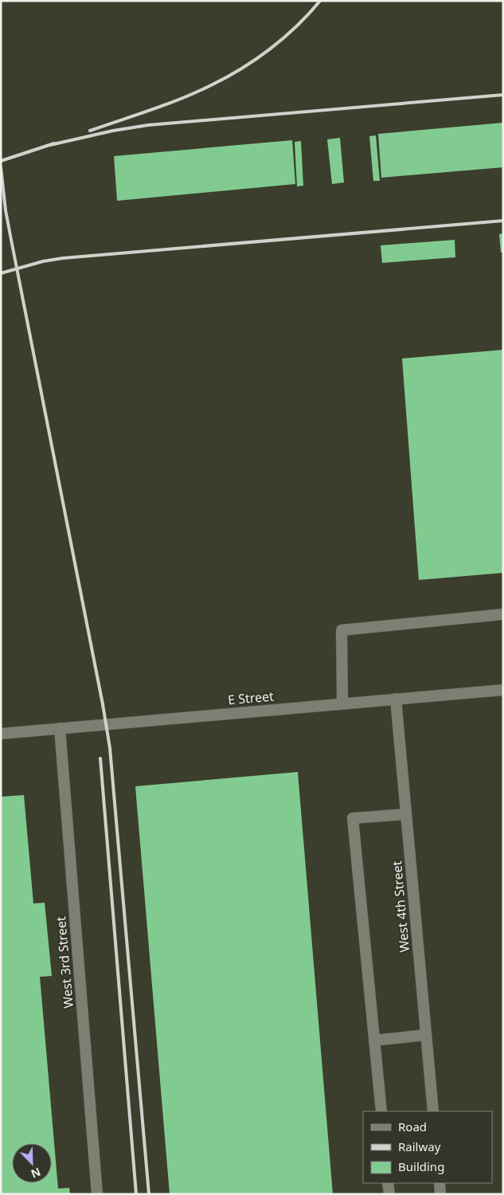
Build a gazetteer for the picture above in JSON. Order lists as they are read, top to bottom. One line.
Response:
{"streets":{"street":["E Street","West 4th Street","West 3rd Street"]},"crossings":[["E Street","West 4th Street"],["E Street","West 3rd Street"]],"legend":["Road","Railway","Building"],"north":"bottom right"}
